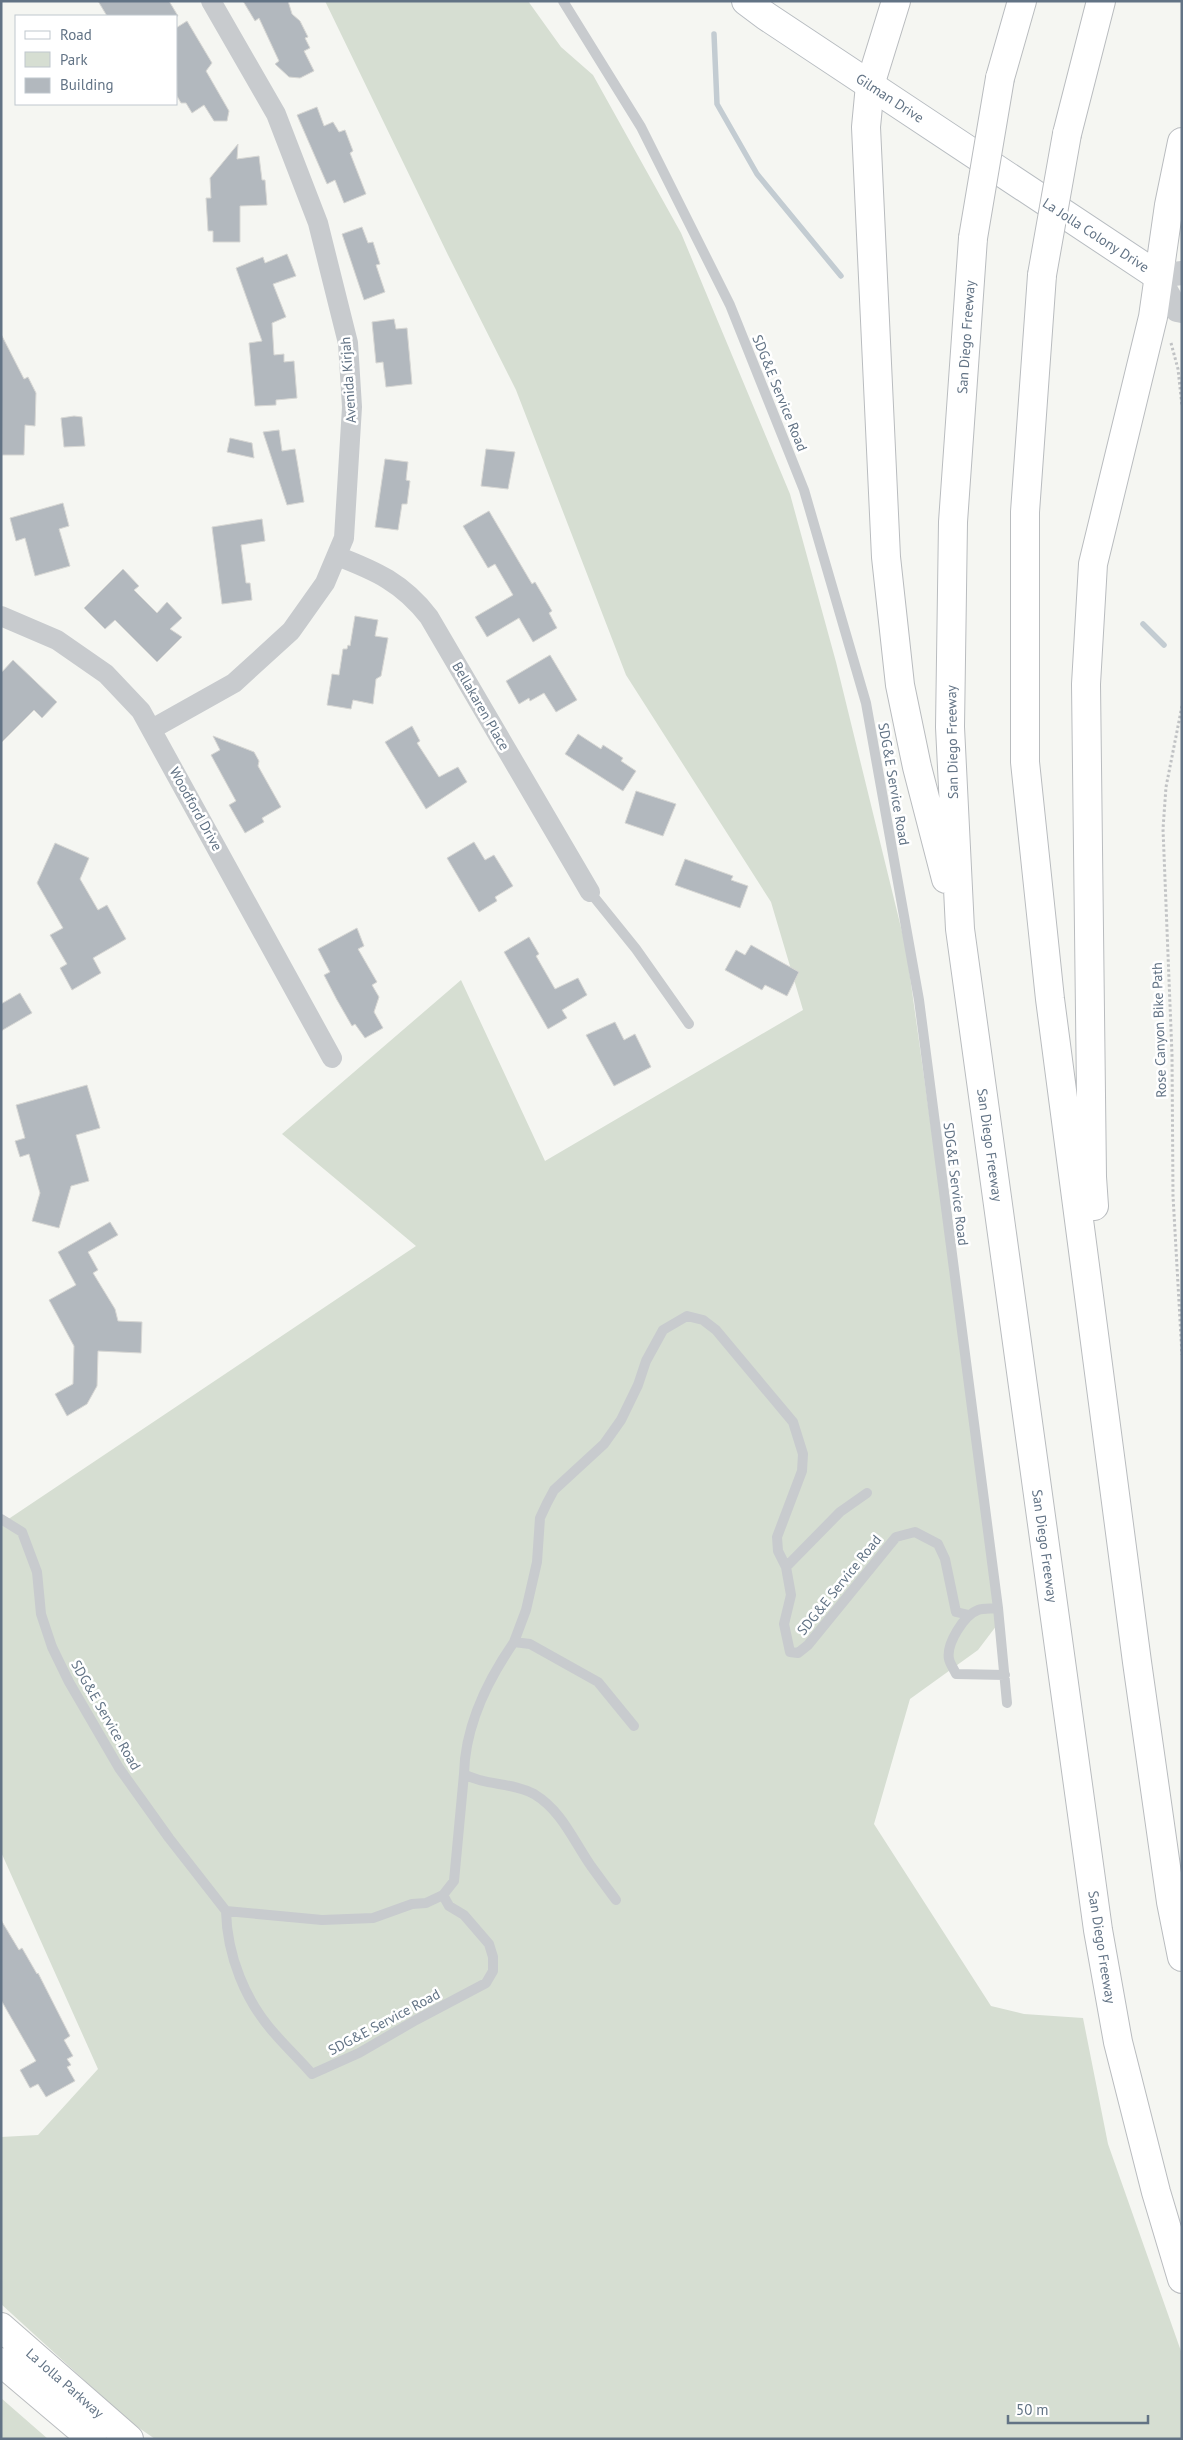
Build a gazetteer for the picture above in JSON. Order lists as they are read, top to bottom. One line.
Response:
{"streets":{"main road":["Gilman Drive","La Jolla Colony Drive","San Diego Freeway","La Jolla Parkway"],"street":["Avenida Kirjah","Bellakaren Place","Woodford Drive"],"lane":["SDG&E Service Road"],"path":["Rose Canyon Bike Path"]},"crossings":[["Gilman Drive","La Jolla Colony Drive"],["Avenida Kirjah","Bellakaren Place"],["Avenida Kirjah","Woodford Drive"]],"legend":["Road","Park","Building"],"scale_bar":"50 m"}
